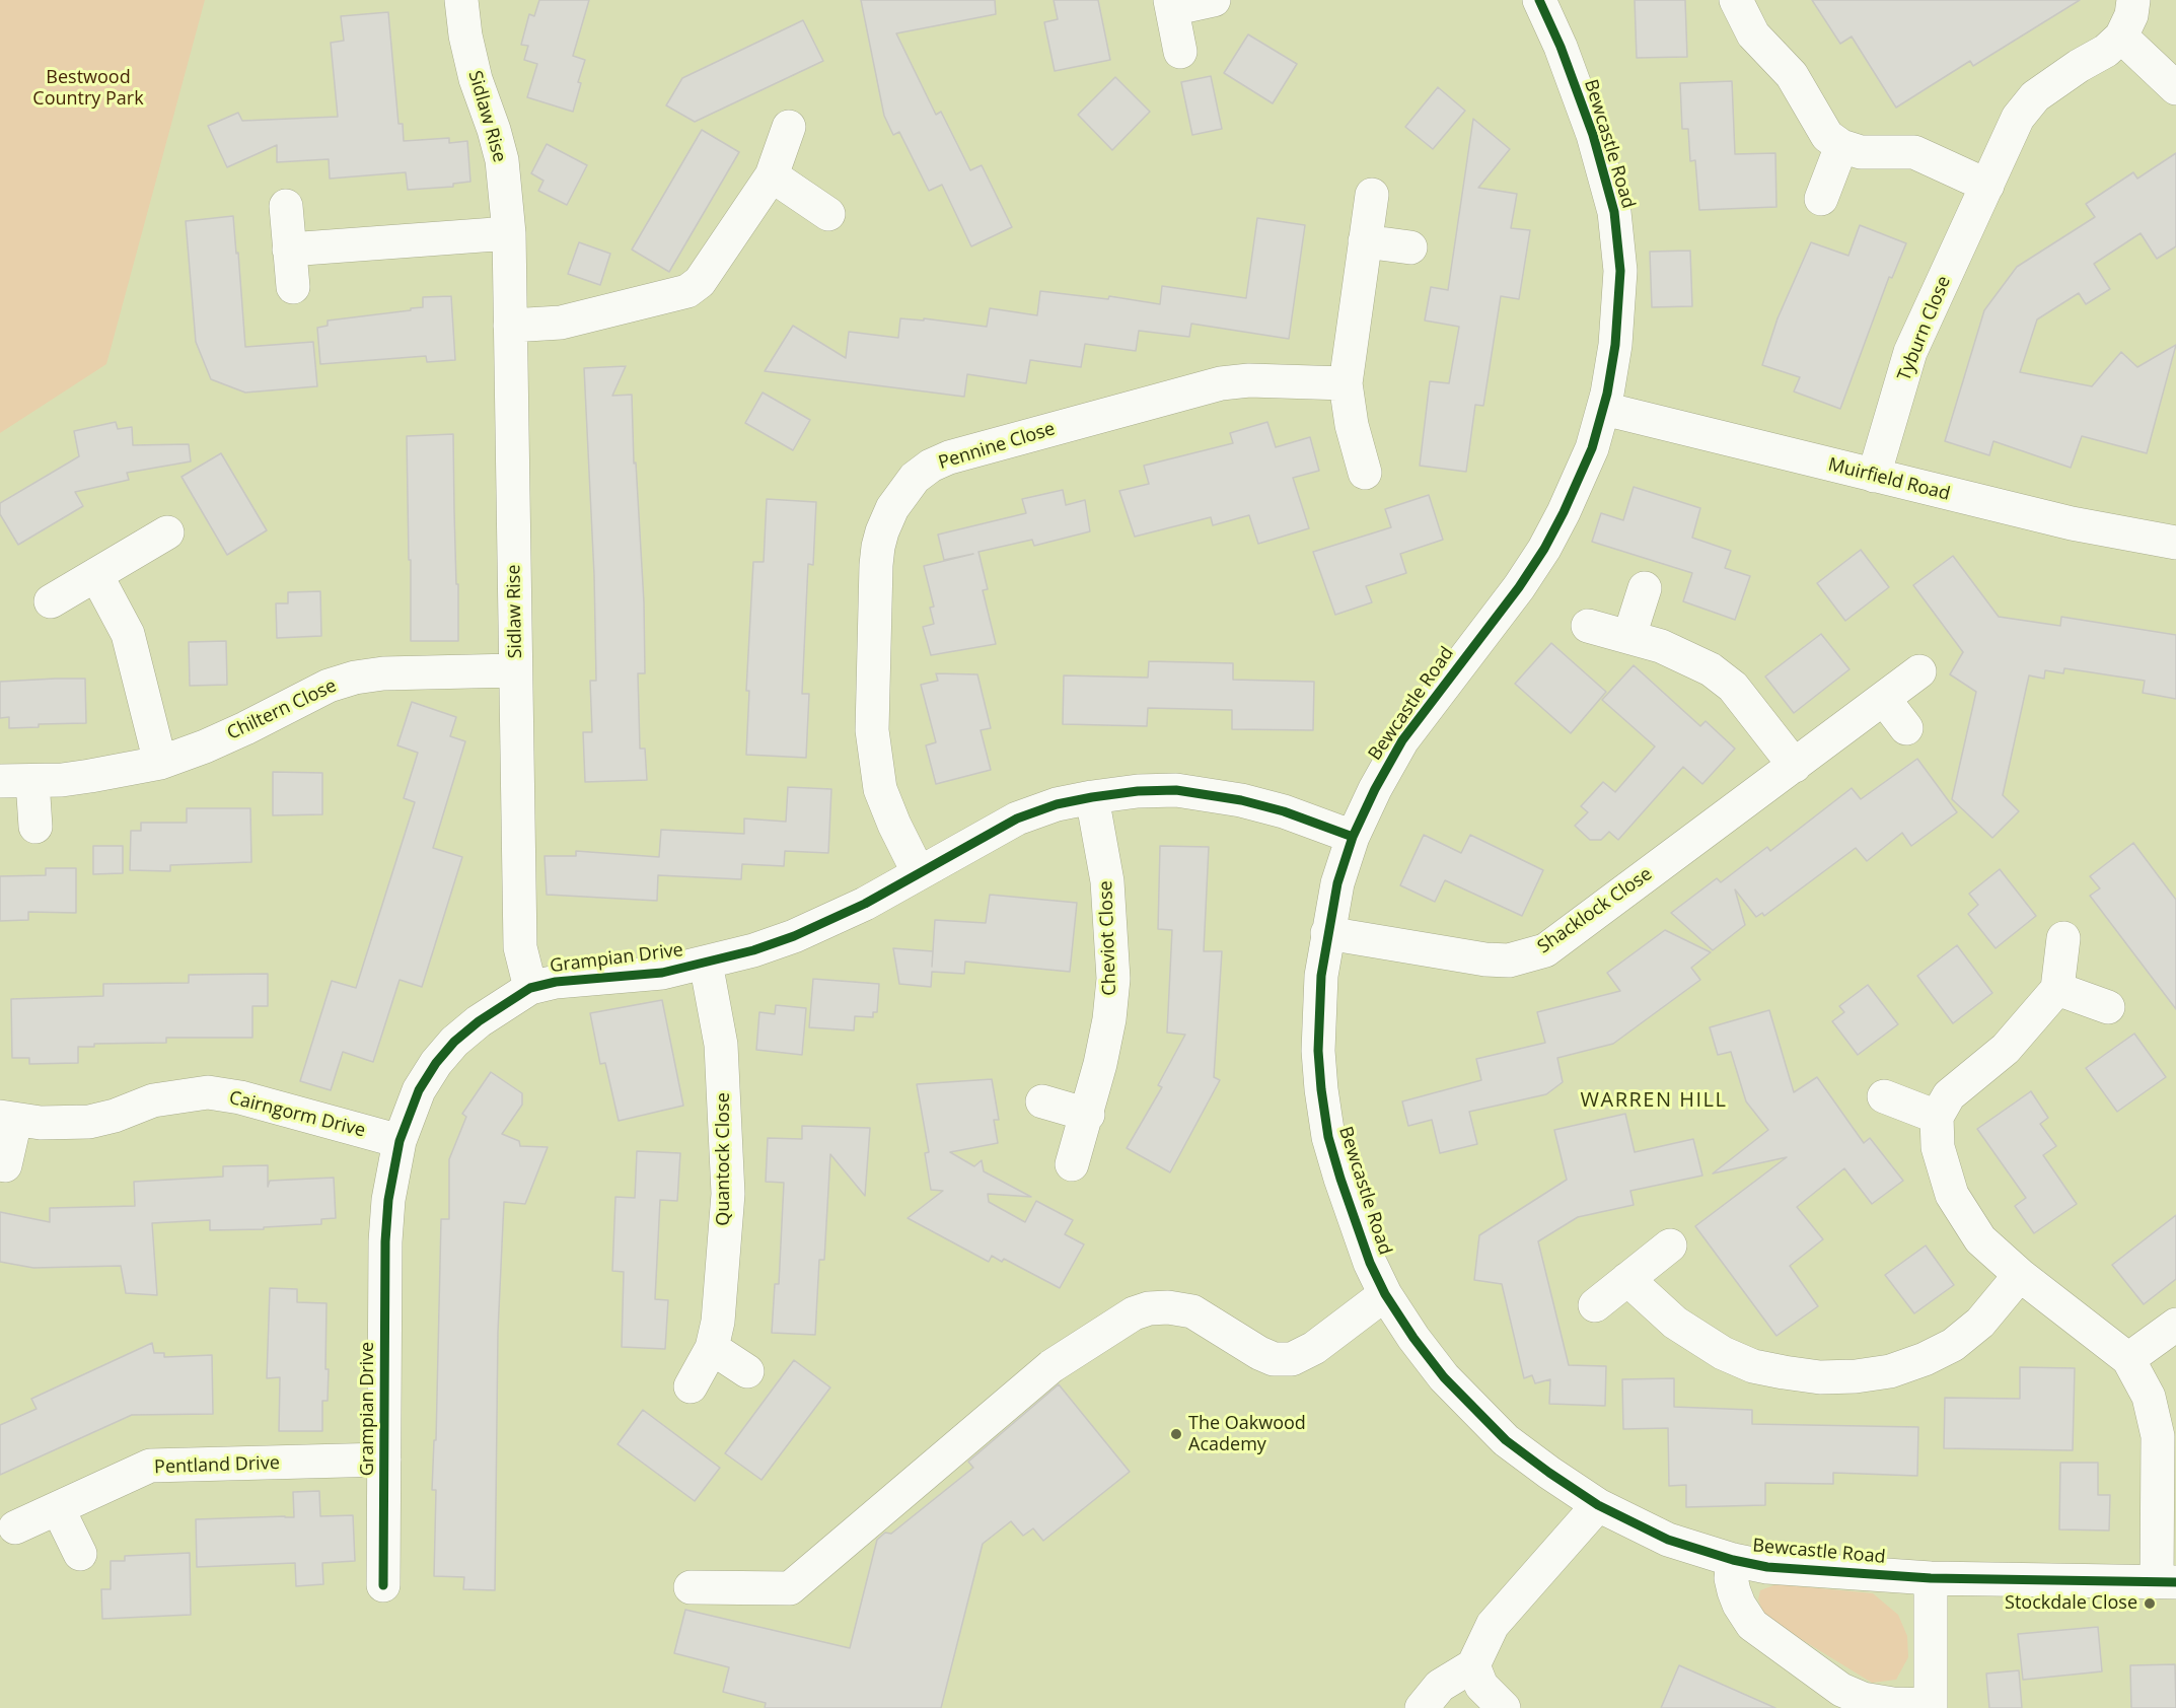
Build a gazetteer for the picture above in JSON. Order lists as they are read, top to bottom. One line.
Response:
{"streets":{"street":["Sidlaw Rise","Bewcastle Road","Tyburn Close","Pennine Close","Muirfield Road","Chiltern Close","Shacklock Close","Cheviot Close","Grampian Drive","Cairngorm Drive","Quantock Close","Pentland Drive"]},"crossings":[["Sidlaw Rise","Chiltern Close"],["Sidlaw Rise","Grampian Drive"],["Bewcastle Road","Muirfield Road"],["Bewcastle Road","Shacklock Close"],["Bewcastle Road","Grampian Drive"],["Tyburn Close","Muirfield Road"],["Pennine Close","Grampian Drive"],["Cheviot Close","Grampian Drive"],["Grampian Drive","Cairngorm Drive"],["Grampian Drive","Quantock Close"],["Grampian Drive","Pentland Drive"]],"districts":["WARREN HILL"],"parks":["Bestwood Country Park"],"places":["The Oakwood Academy","Stockdale Close"]}
